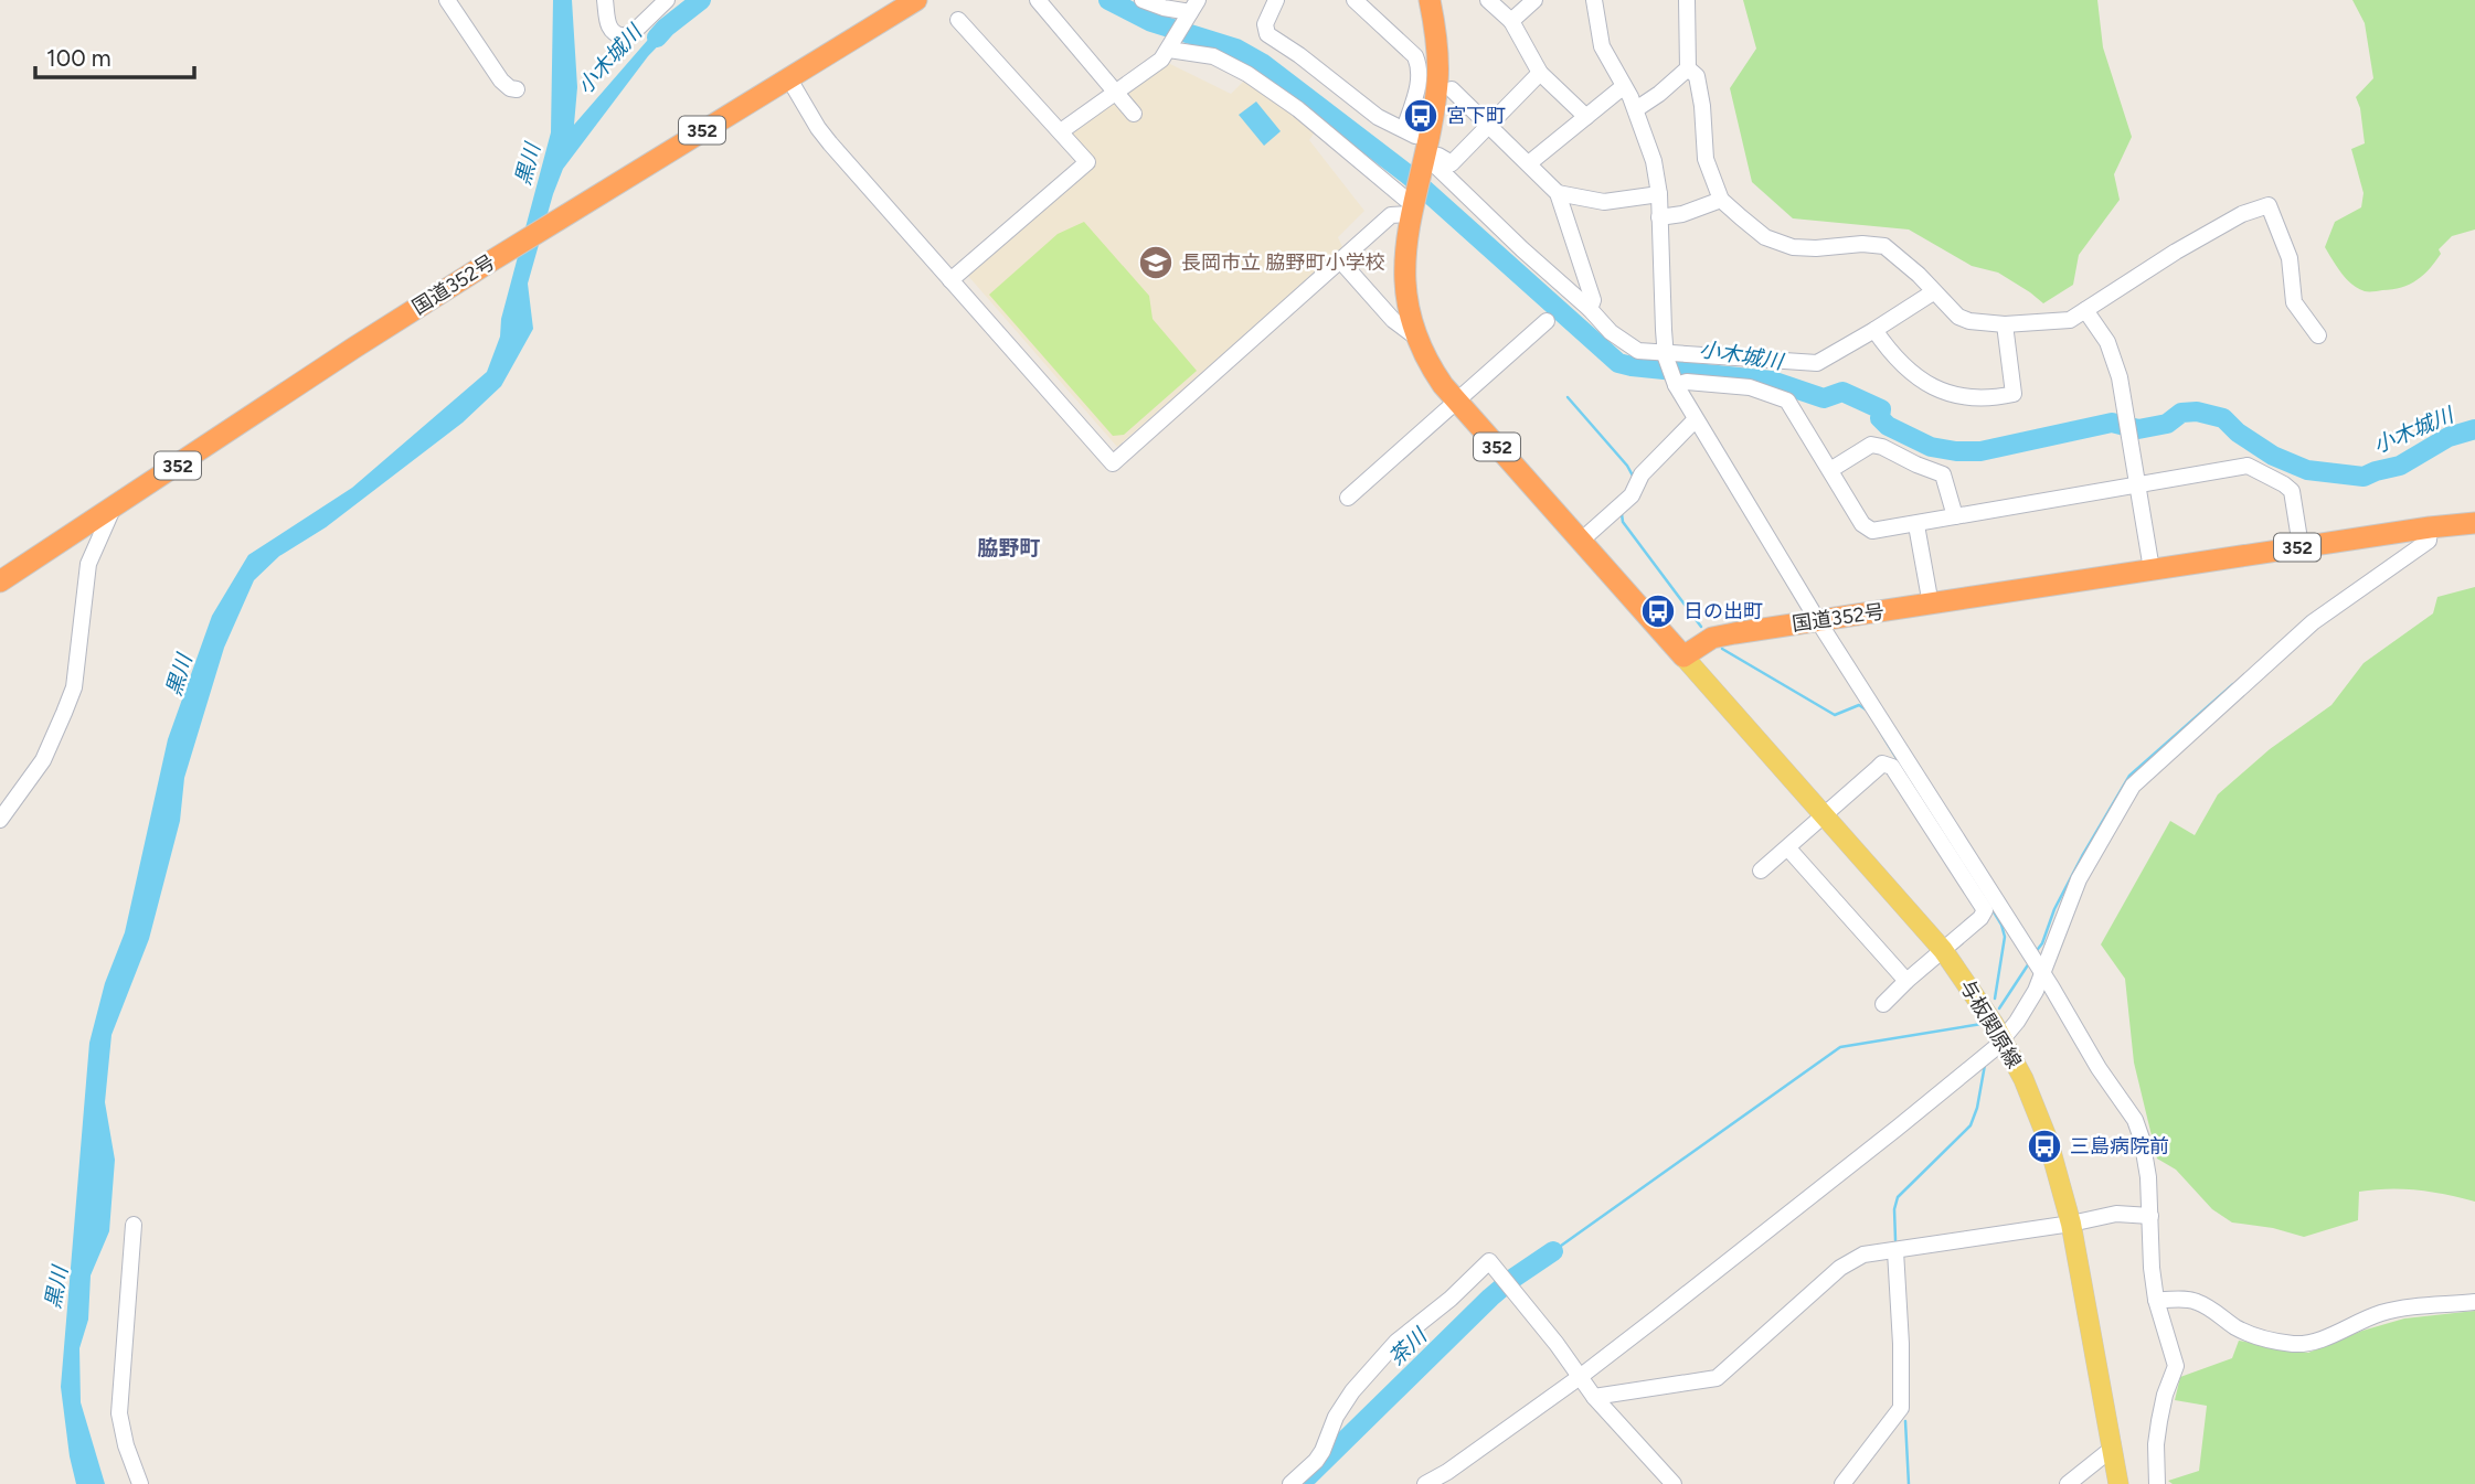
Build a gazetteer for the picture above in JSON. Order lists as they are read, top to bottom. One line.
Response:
{"streets":{"highway":["352","国道352号"],"main road":["与板関原線"]},"crossings":[["352","国道352号"],["352","与板関原線"],["国道352号","与板関原線"]],"districts":["脇野町"],"water":["小木城川","黒川","茶川"],"places":{"bus stop":["宮下町","日の出町","三島病院前"],"school or university":["長岡市立 脇野町小学校"]},"scale_bar":"100 m"}
